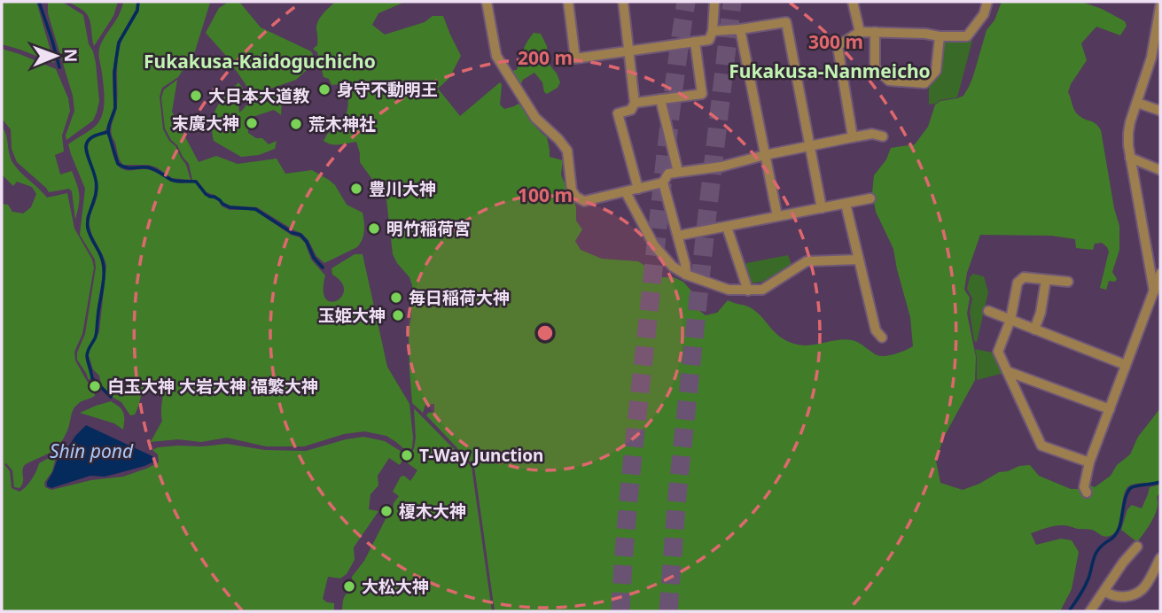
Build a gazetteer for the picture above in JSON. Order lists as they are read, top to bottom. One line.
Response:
{"districts":["Fukakusa-Kaidoguchicho","Fukakusa-Nanmeicho"],"water":["Shin pond"],"places":["身守不動明王","大日本大道教","末廣大神","荒木神社","豊川大神","明竹稲荷宮","毎日稲荷大神","玉姫大神","白玉大神 大岩大神 福繁大神","T-Way Junction","榎木大神","大松大神"],"north":"right","rings":["300 m","200 m","100 m"]}
